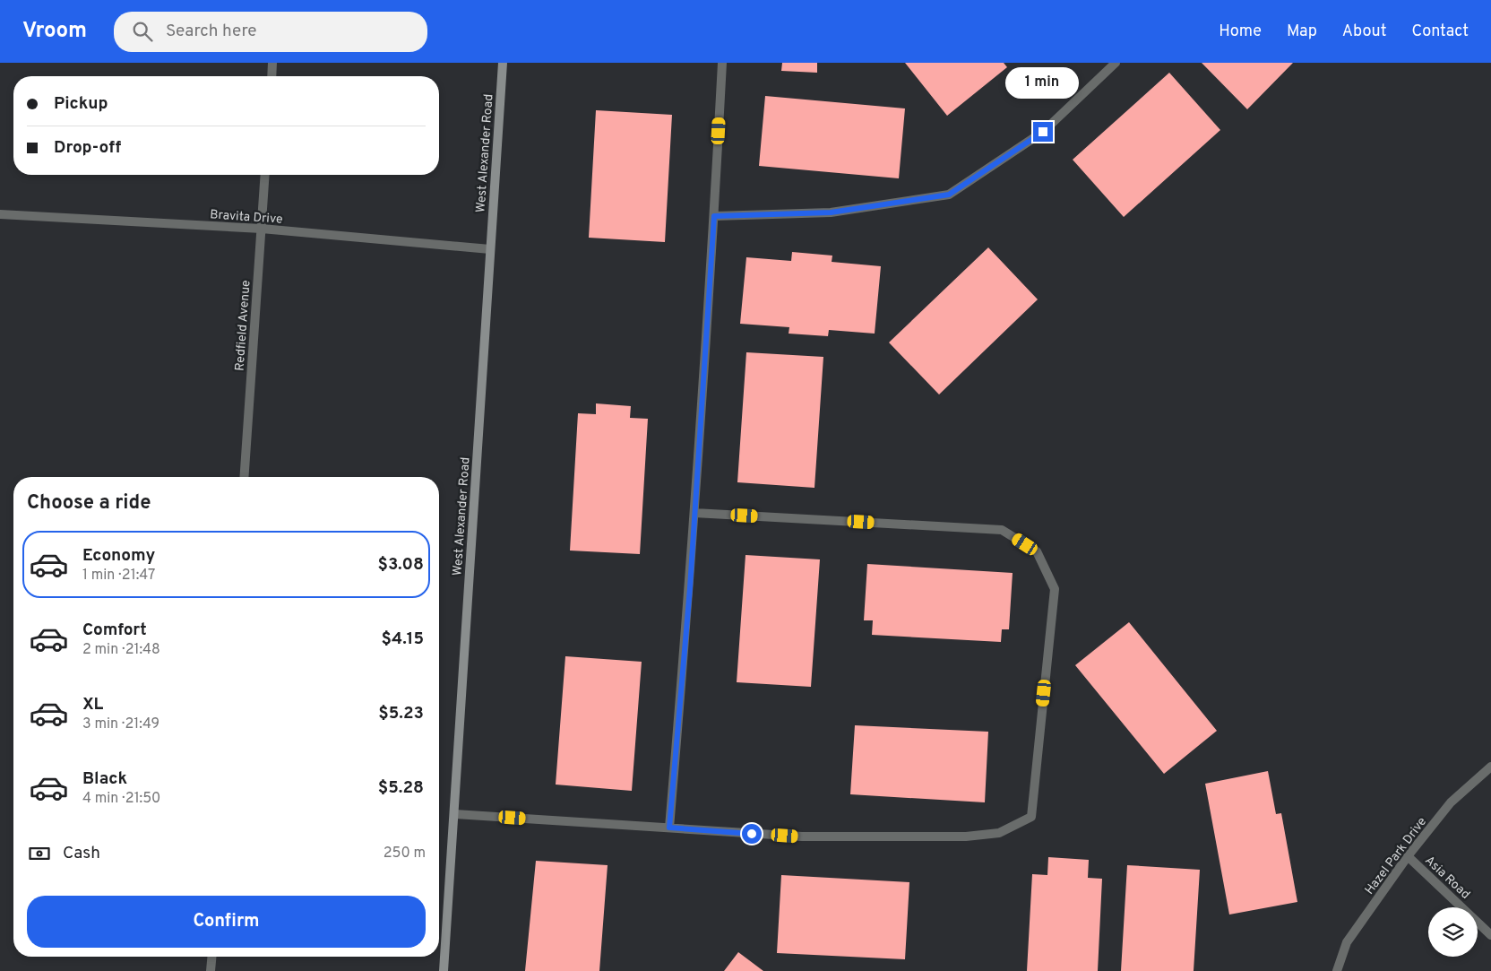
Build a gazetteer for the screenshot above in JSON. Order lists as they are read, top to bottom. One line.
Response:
{"streets":{"main road":["West Alexander Road"],"street":["Bravita Drive","Redfield Avenue","Hazel Park Drive","Asia Road"]},"crossings":[["West Alexander Road","Bravita Drive"],["Bravita Drive","Redfield Avenue"],["Hazel Park Drive","Asia Road"]],"page":{"header":"Vroom","search":"Search here","nav":["Home","Map","About","Contact"],"bubble":"1 min","banner":["Pickup","Drop-off"],"heading":"Choose a ride","list":[{"name":"Economy","note":"1 min · 21:47","value":"$3.08"},{"name":"Comfort","note":"2 min · 21:48","value":"$4.15"},{"name":"XL","note":"3 min · 21:49","value":"$5.23"},{"name":"Black","note":"4 min · 21:50","value":"$5.28"}],"pay":["Cash","250 m"],"buttons":"Confirm"}}
